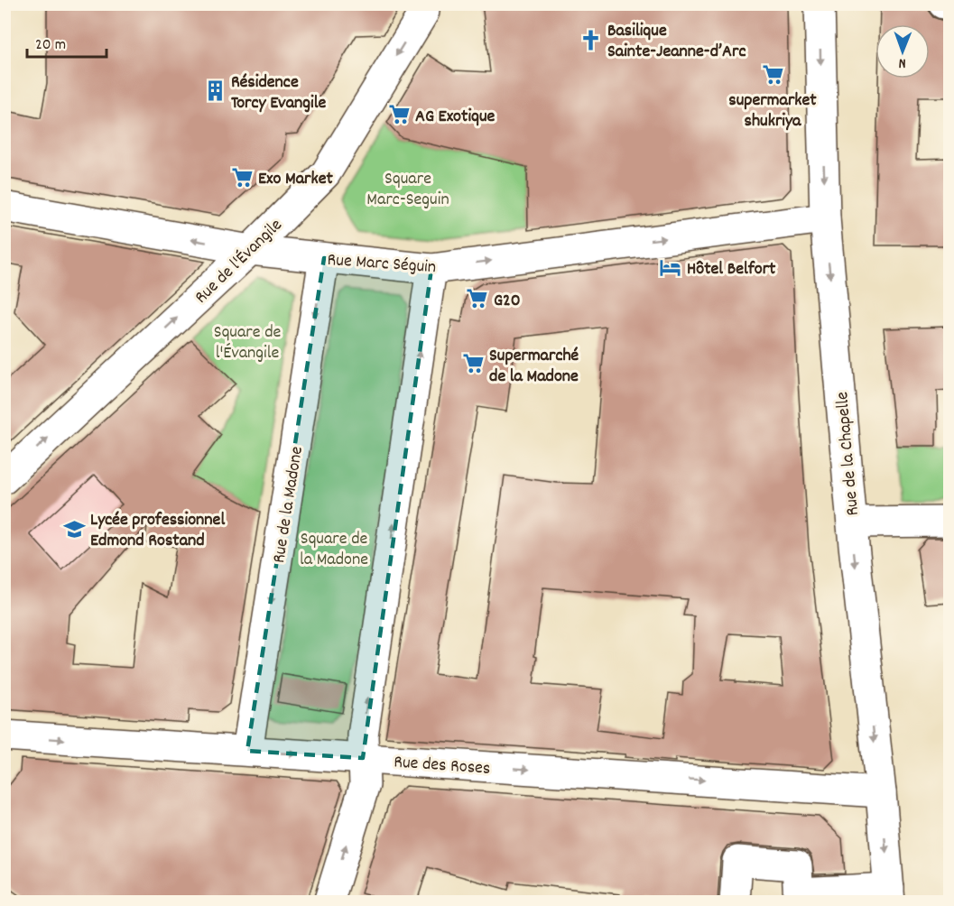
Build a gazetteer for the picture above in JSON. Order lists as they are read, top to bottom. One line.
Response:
{"streets":{"street":["Rue de l'Évangile","Rue Marc Séguin","Rue de la Chapelle","Rue de la Madone","Rue des Roses"]},"crossings":[["Rue de l'Évangile","Rue Marc Séguin"],["Rue Marc Séguin","Rue de la Chapelle"],["Rue Marc Séguin","Rue de la Madone"],["Rue de la Chapelle","Rue des Roses"],["Rue de la Madone","Rue des Roses"]],"one_way":["Rue de la Chapelle","Rue des Roses"],"parks":["Square Marc-Seguin","Square de l'Évangile","Square de la Madone"],"places":{"church":["Basilique Sainte-Jeanne-d’Arc"],"supermarket":["supermarket shukriya","AG Exotique","Exo Market","G20","Supermarché de la Madone"],"building":["Résidence Torcy Evangile"],"hotel":["Hôtel Belfort"],"school or university":["Lycée professionnel Edmond Rostand"]},"scale_bar":"20 m","north":"bottom"}
